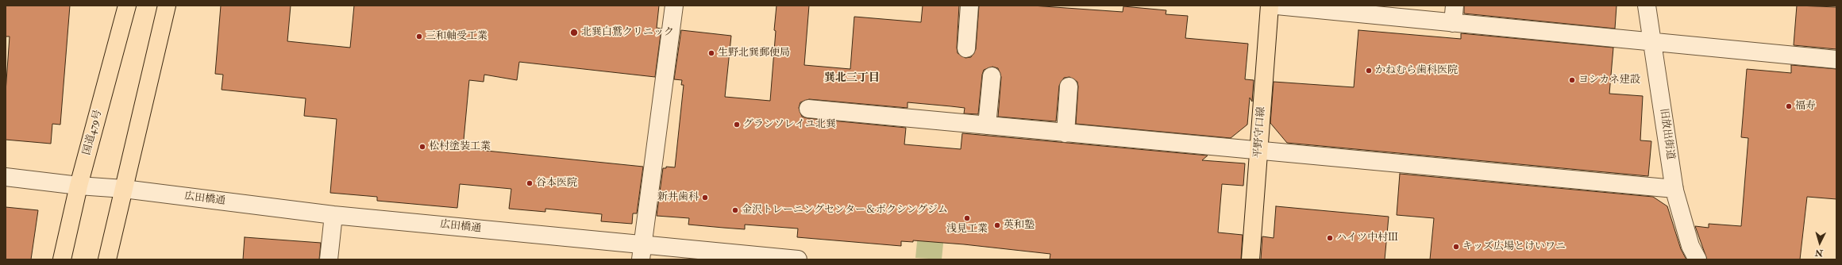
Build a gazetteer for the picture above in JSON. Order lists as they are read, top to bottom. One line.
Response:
{"streets":{"main road":["国道479号","平野守口線"],"street":["旧放出街道","広田橋通"]},"crossings":[["国道479号","広田橋通"]],"districts":["巽北三丁目"],"places":["北巽白鷲クリニック","三和軸受工業","生野北巽郵便局","かねむら歯科医院","ヨシカネ建設","福寿","グランソレイユ北巽","松村塗装工業","谷本医院","新井歯科","金沢トレーニングセンター＆ボクシングジム","浅見工業","英和塾","ハイツ中村Ⅲ","キッズ広場とけいワニ"],"north":"bottom"}
